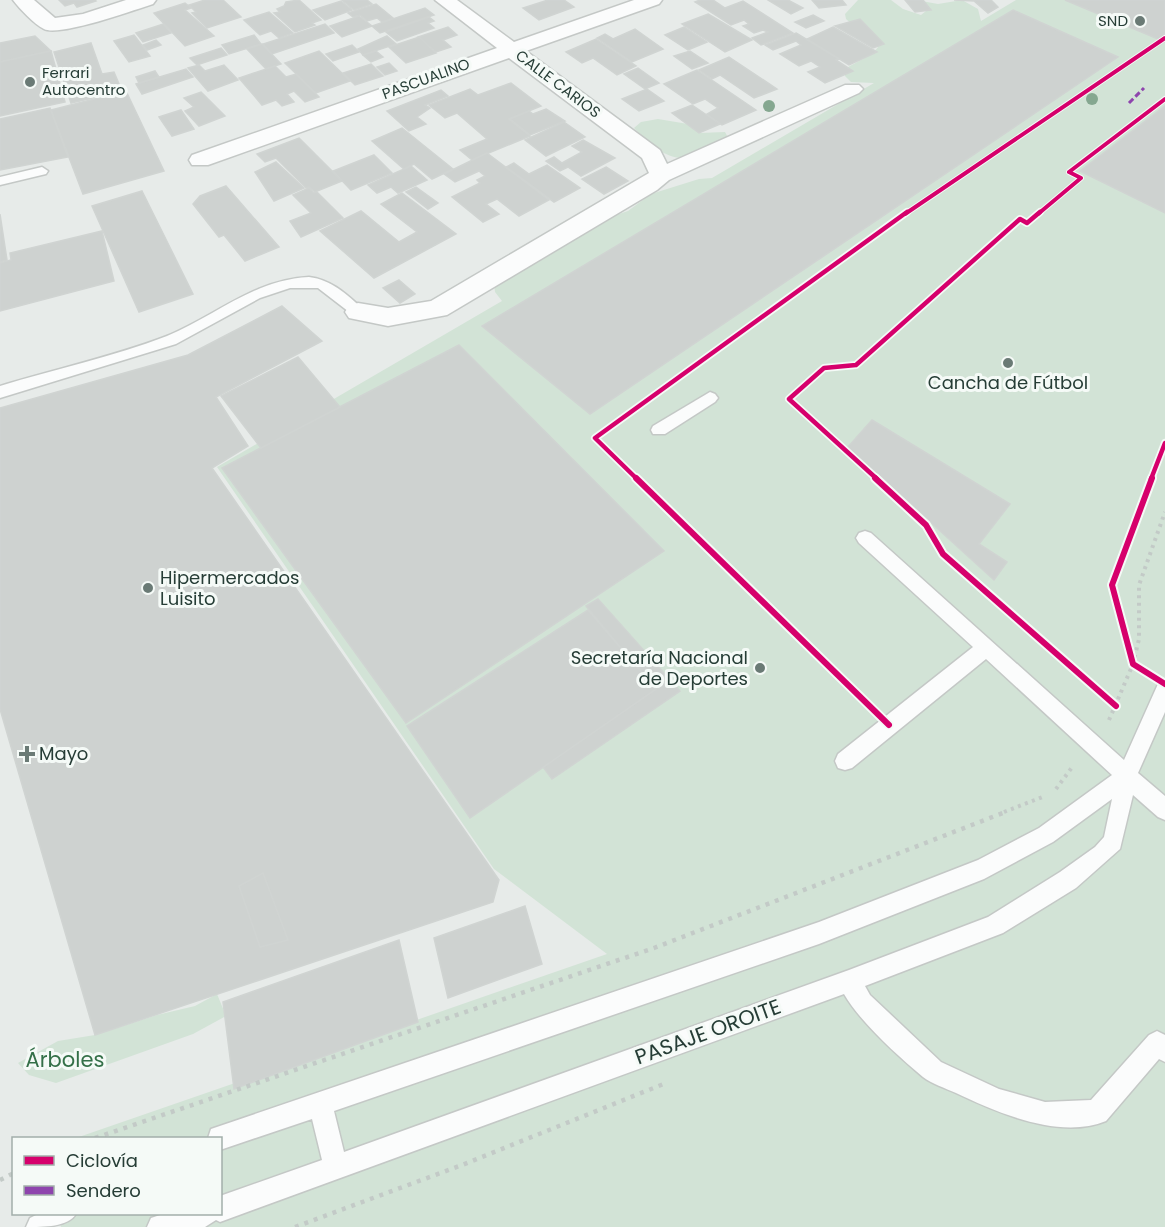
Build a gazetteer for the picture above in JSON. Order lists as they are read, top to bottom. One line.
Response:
{"streets":{"street":["PASCUALINO","CALLE CARIOS"],"lane":["PASAJE OROITE"]},"crossings":[["PASCUALINO","CALLE CARIOS"]],"parks":["Árboles"],"places":{"other":["SND","Ferrari Autocentro","Cancha de Fútbol","Hipermercados Luisito","Secretaría Nacional de Deportes"],"health":["Mayo"]},"legend":["Ciclovía","Sendero"]}
